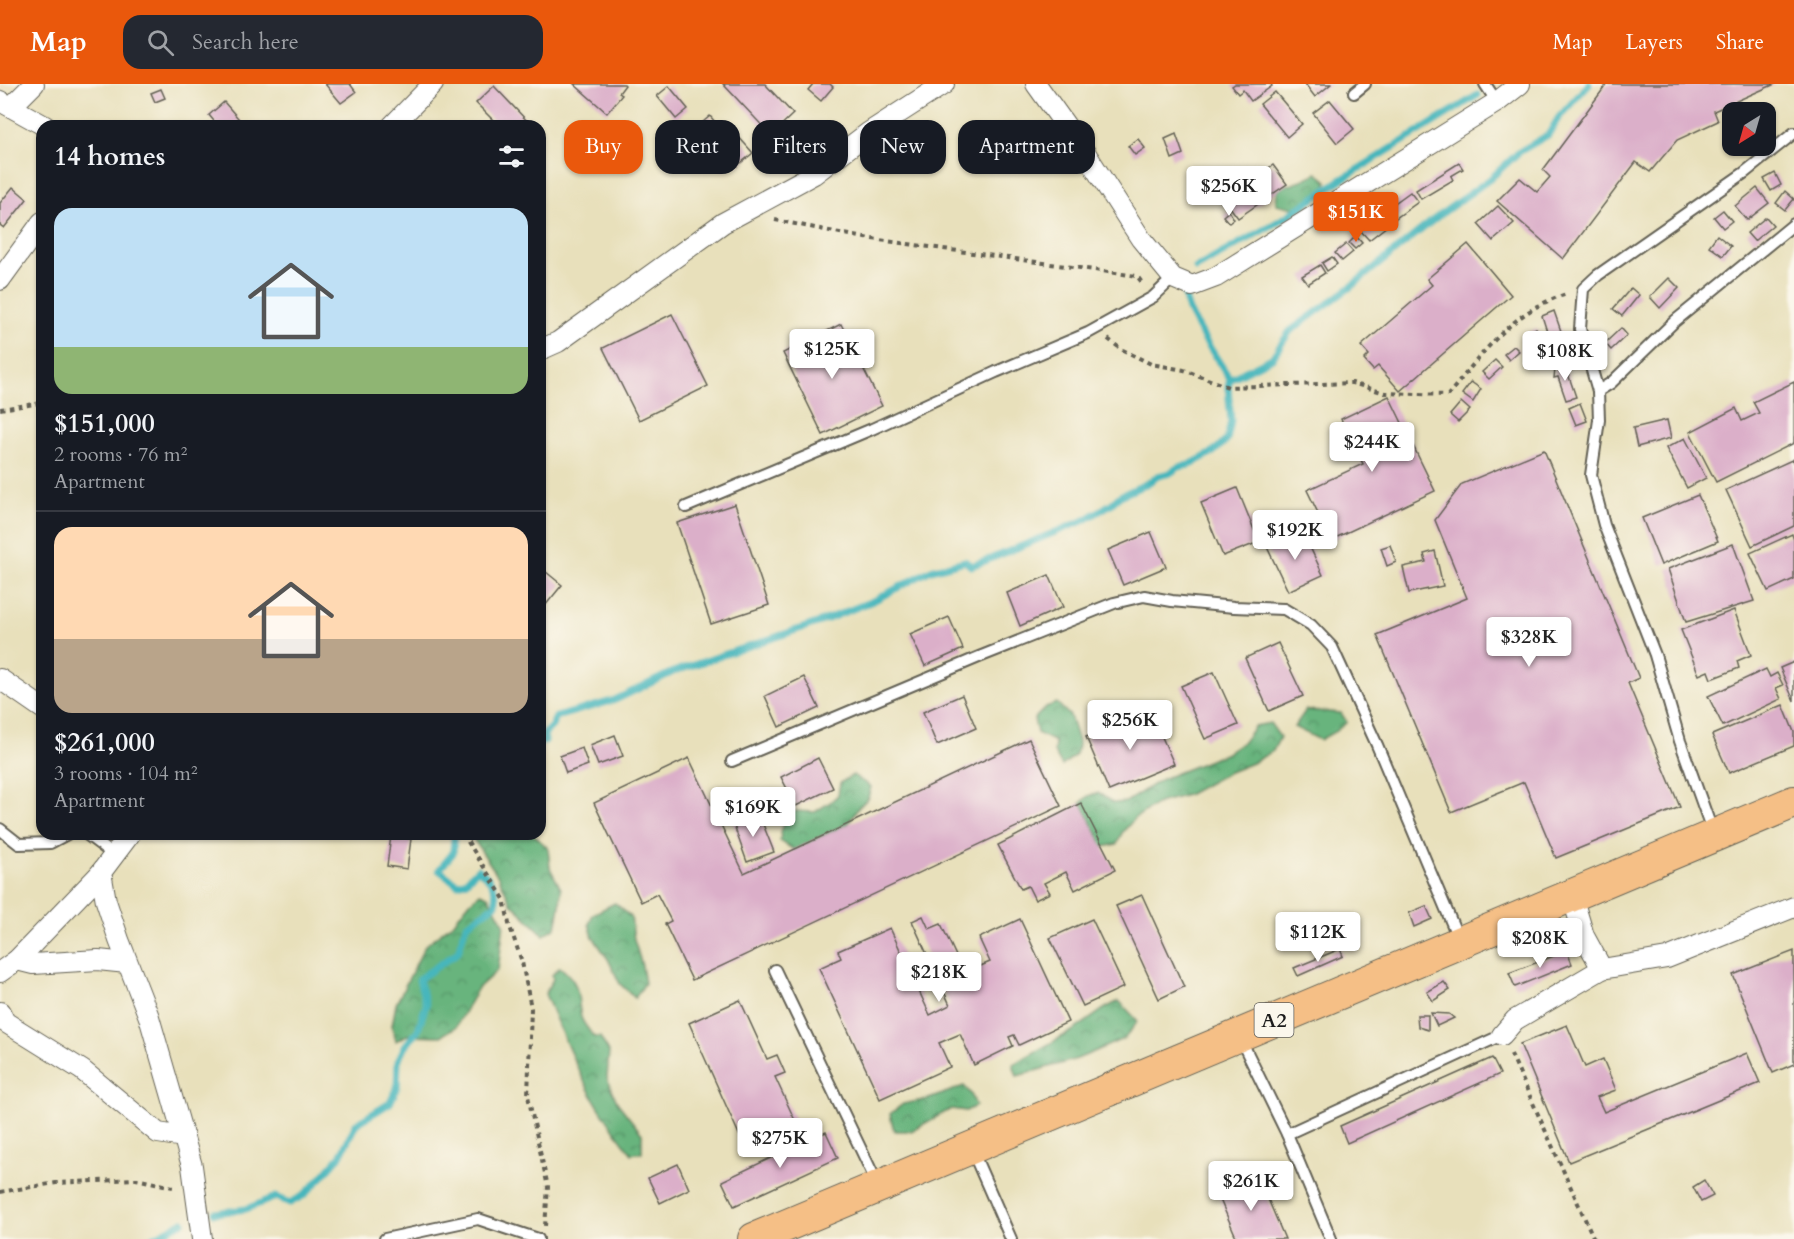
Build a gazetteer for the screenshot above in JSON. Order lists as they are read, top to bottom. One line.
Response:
{"streets":{"main road":["A2"]},"north":"bottom left","page":{"header":"Map","search":"Search here","nav":["Map","Layers","Share"],"chip":["Buy","Rent","Filters","New","Apartment"],"heading":"14 homes","price":["$256K","$151K","$125K","$108K","$244K","$192K","$328K","$256K","$169K","$112K","$208K","$218K","$275K","$261K"],"list":[{"name":"$151,000","note":"2 rooms · 76 m² · Apartment"},{"name":"$261,000","note":"3 rooms · 104 m² · Apartment"}]}}
